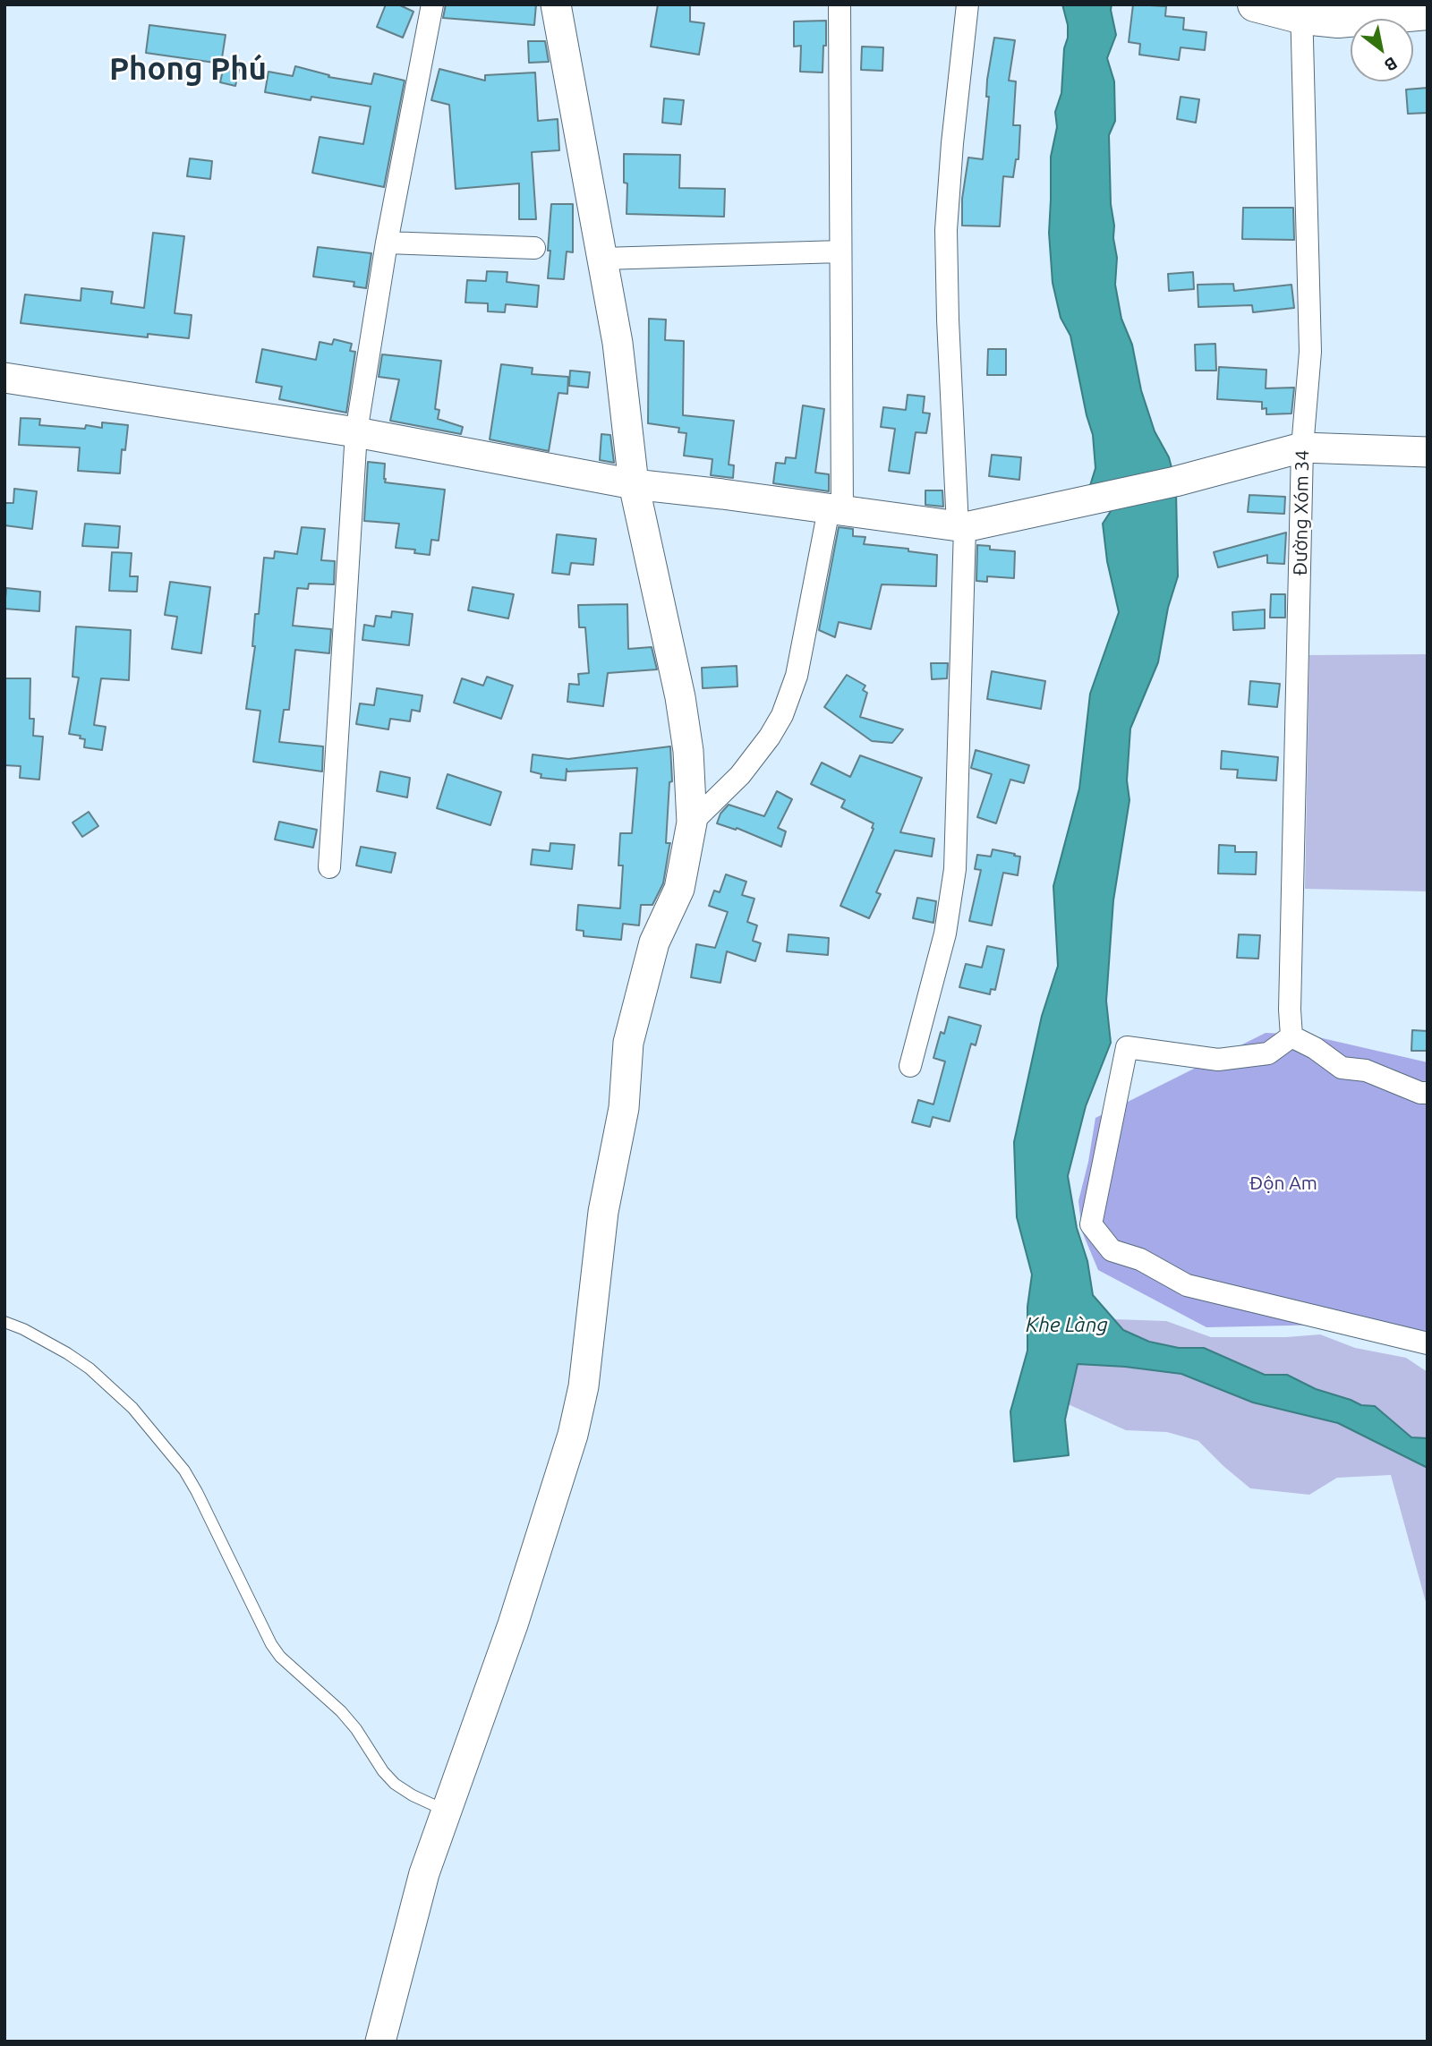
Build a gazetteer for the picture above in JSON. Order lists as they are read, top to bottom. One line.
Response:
{"streets":{"street":["Đường Xóm 34"]},"districts":["Phong Phú"],"water":["Khe Làng"],"parks":["Độn Am"],"north":"bottom right"}
